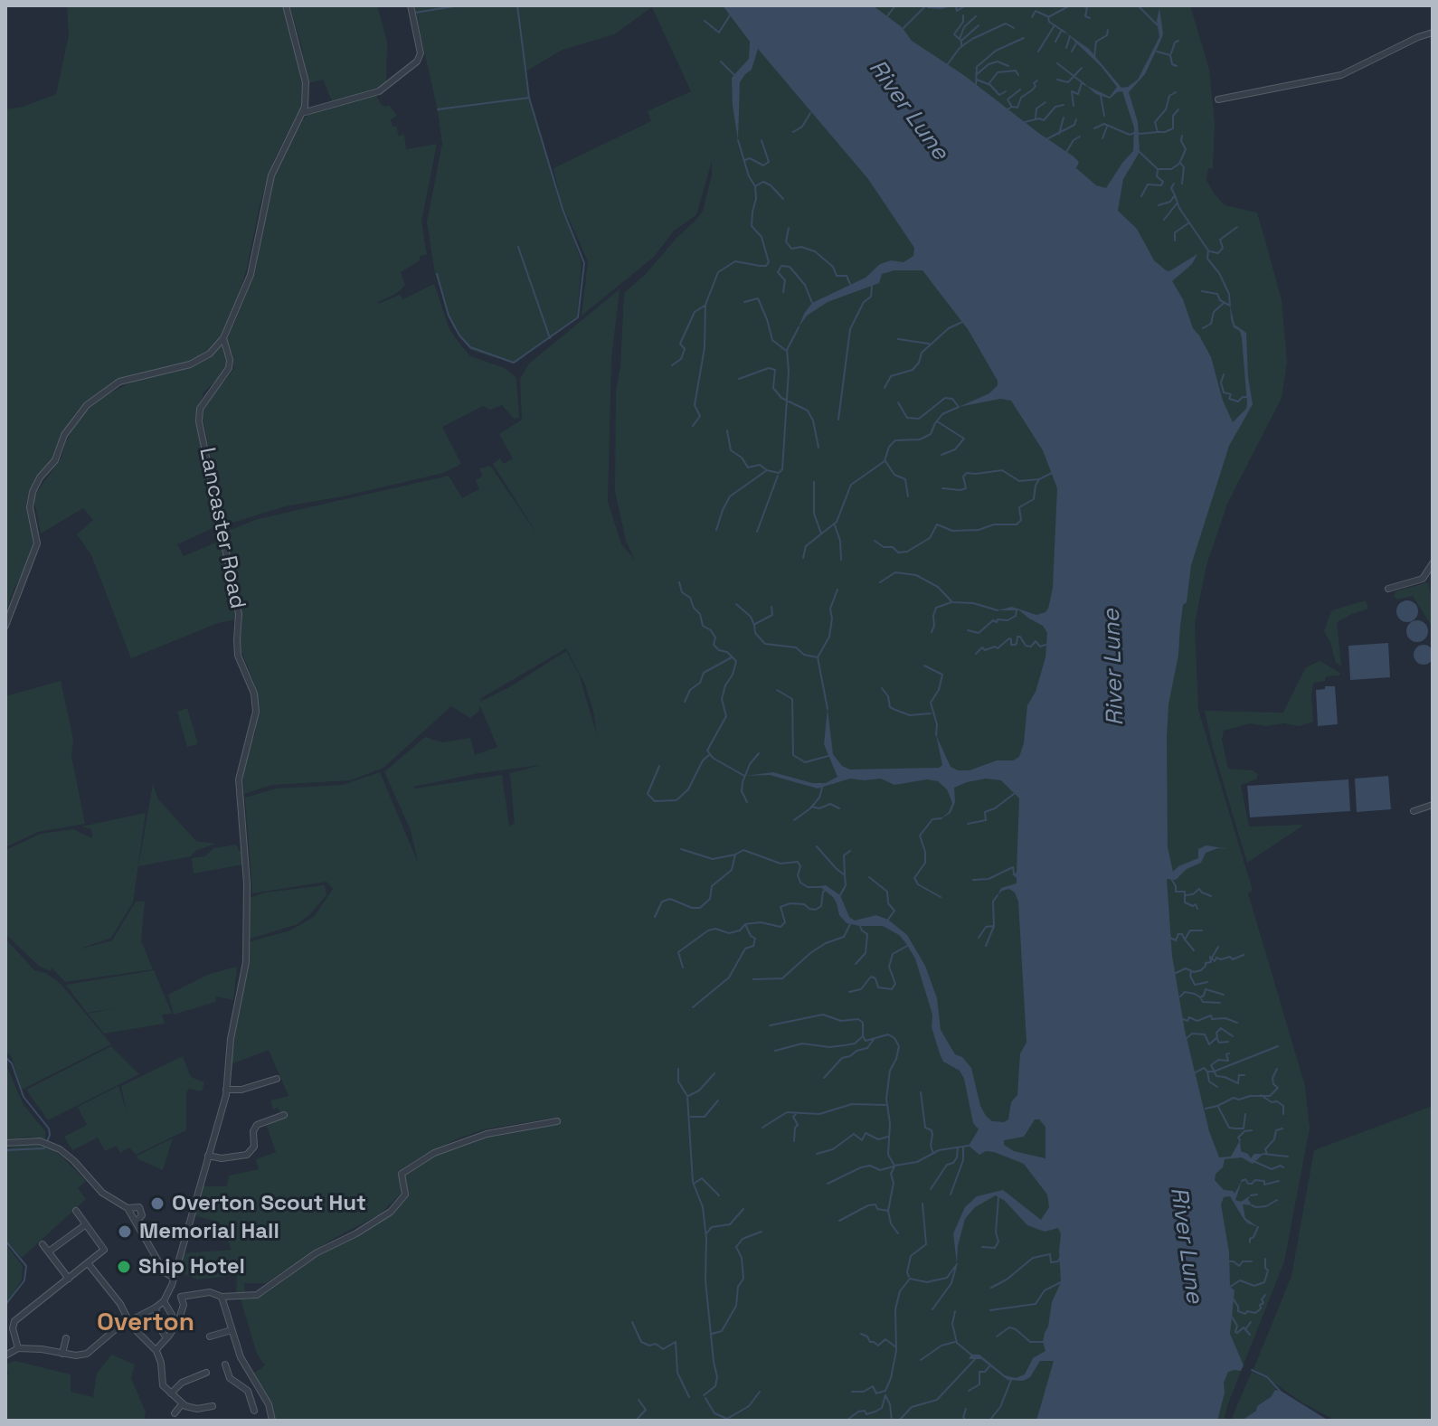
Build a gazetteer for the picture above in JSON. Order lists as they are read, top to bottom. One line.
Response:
{"streets":{"street":["Lancaster Road"]},"districts":["Overton"],"water":["River Lune"],"places":["Overton Scout Hut","Memorial Hall","Ship Hotel"]}
